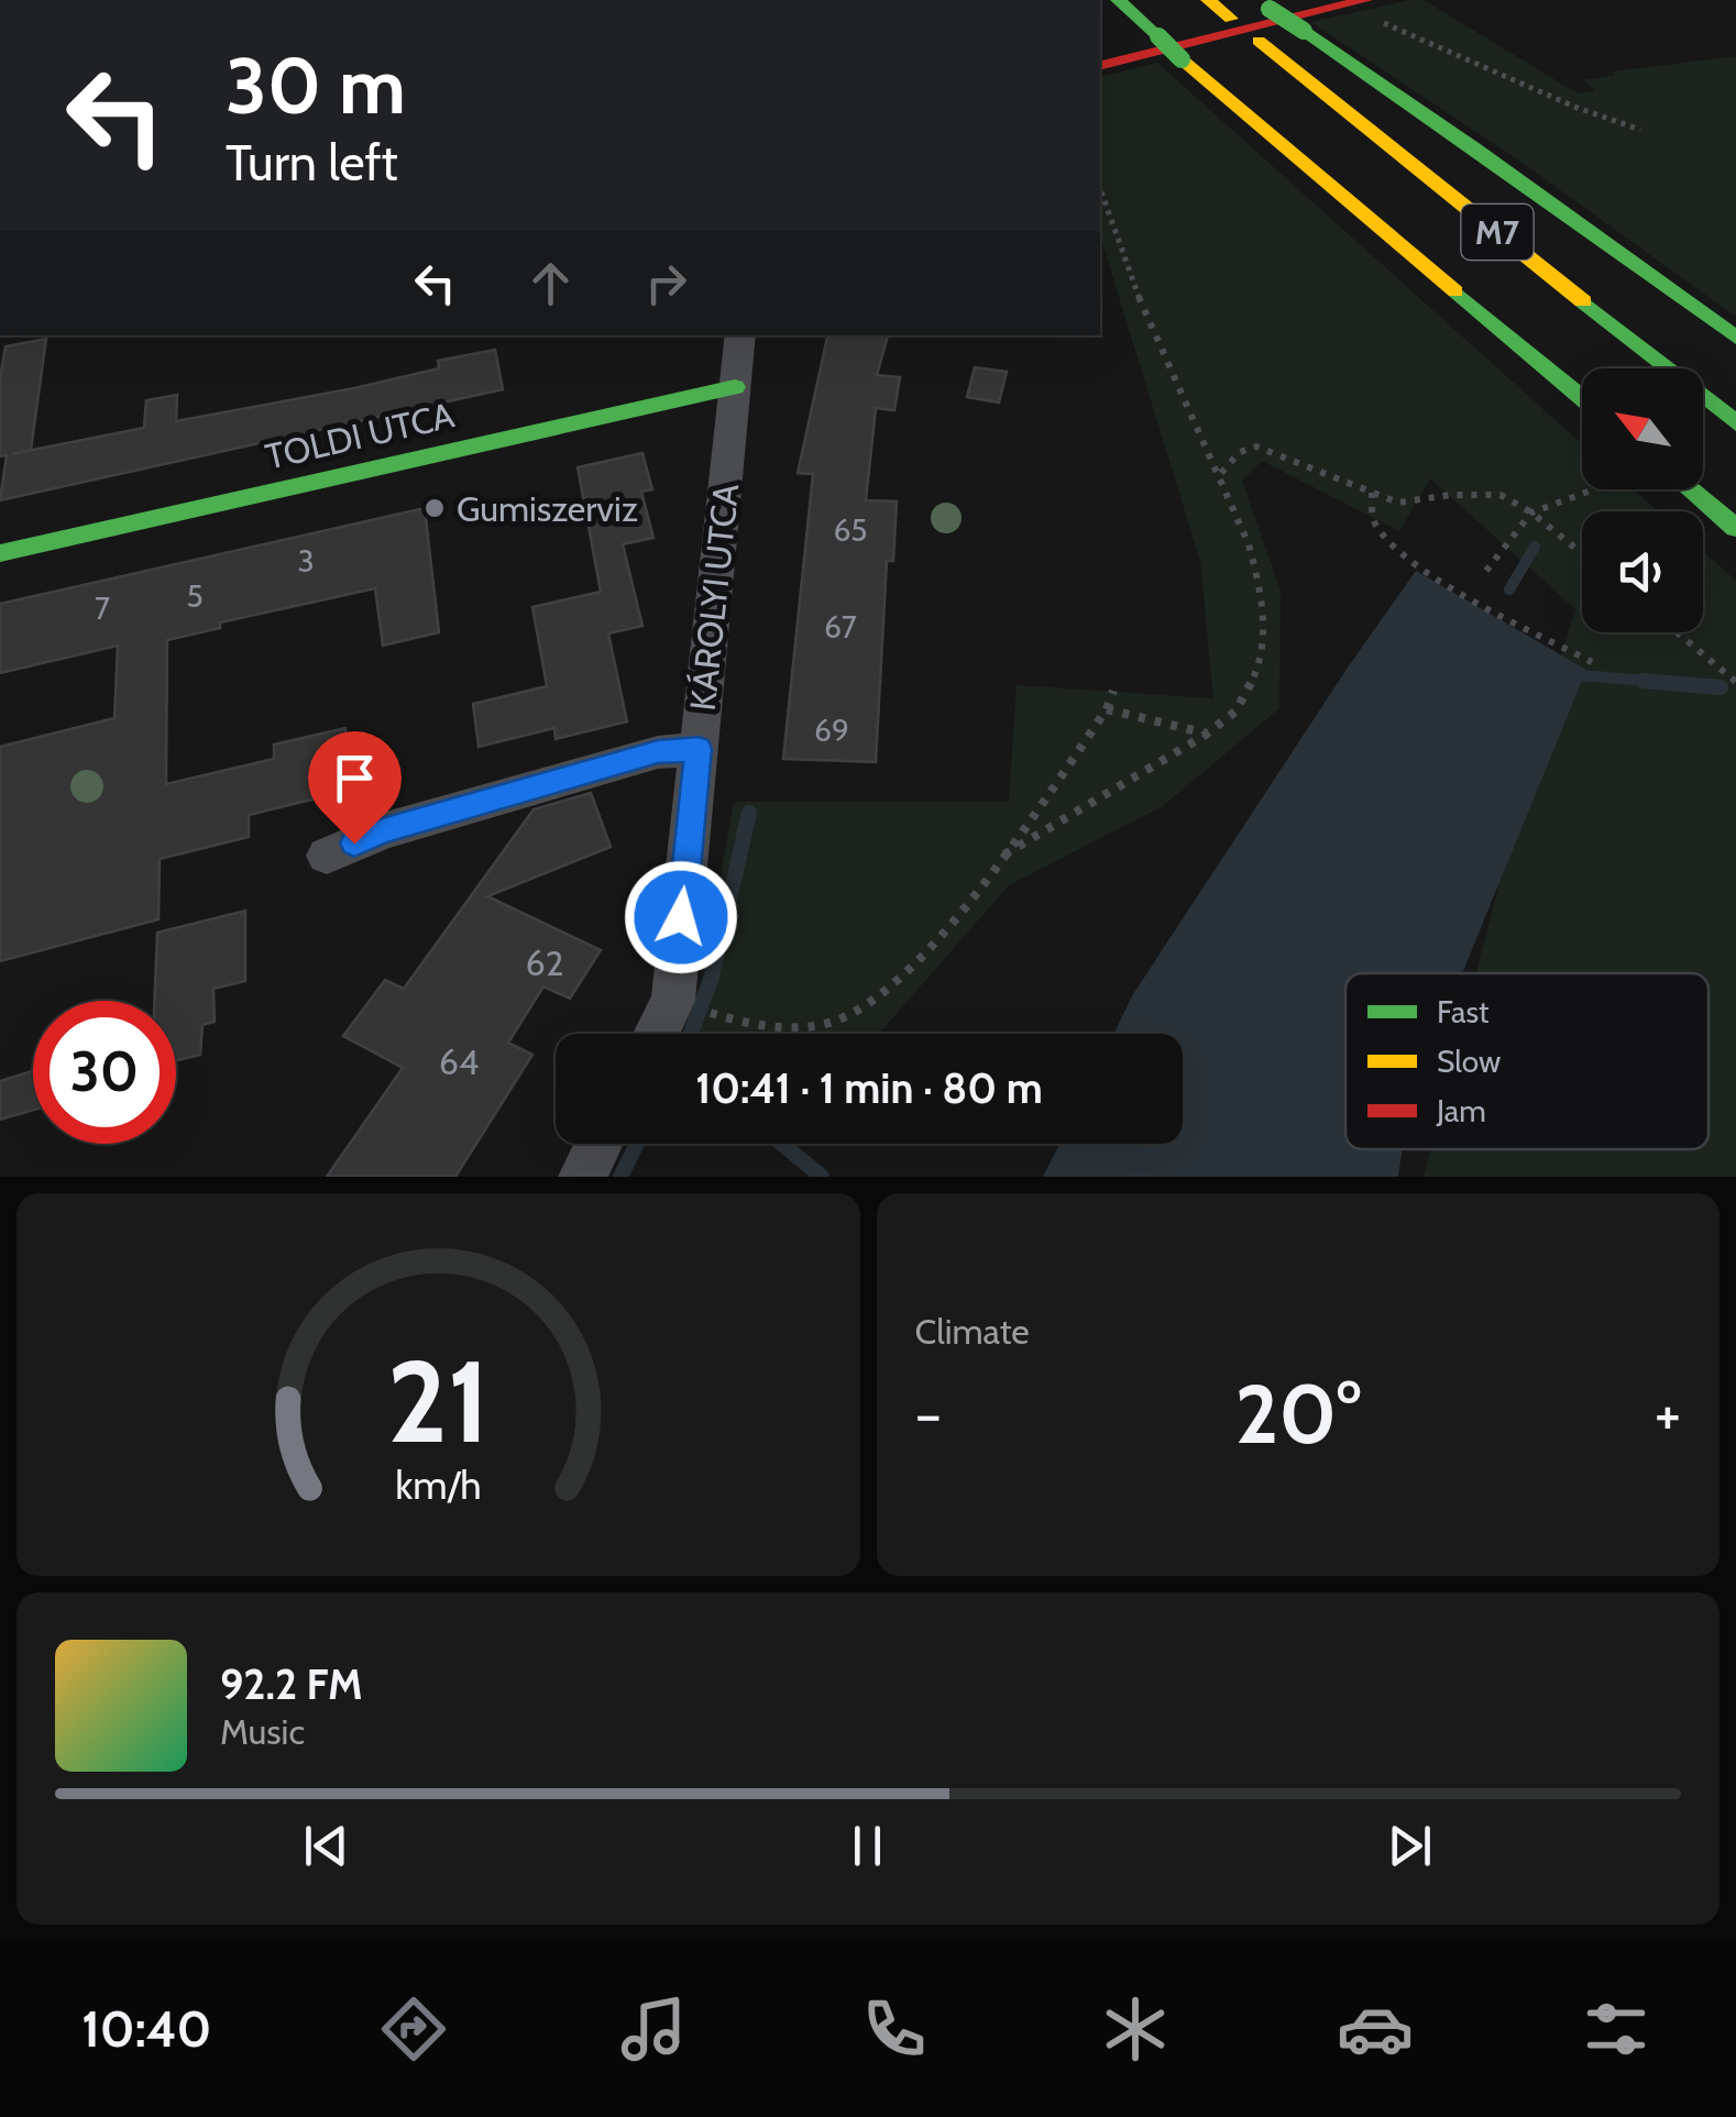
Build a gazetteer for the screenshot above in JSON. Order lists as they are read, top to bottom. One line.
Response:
{"streets":{"main road":["M7","TOLDI UTCA"],"street":["KÁROLYI UTCA"]},"crossings":[["TOLDI UTCA","KÁROLYI UTCA"]],"places":["Gumiszerviz"],"house_numbers":["65","3","5","7","67","69","62","64"],"legend":["Fast","Slow","Jam"],"north":"top left","page":{"turn":["30 m","Turn left"],"limit":"30","trip":"10:41 · 1 min · 80 m","tile":"Climate","heat":["−","20°","+"],"song":["92.2 FM","Music"],"tabs":"10:40","gauge":["21","km/h"]}}
